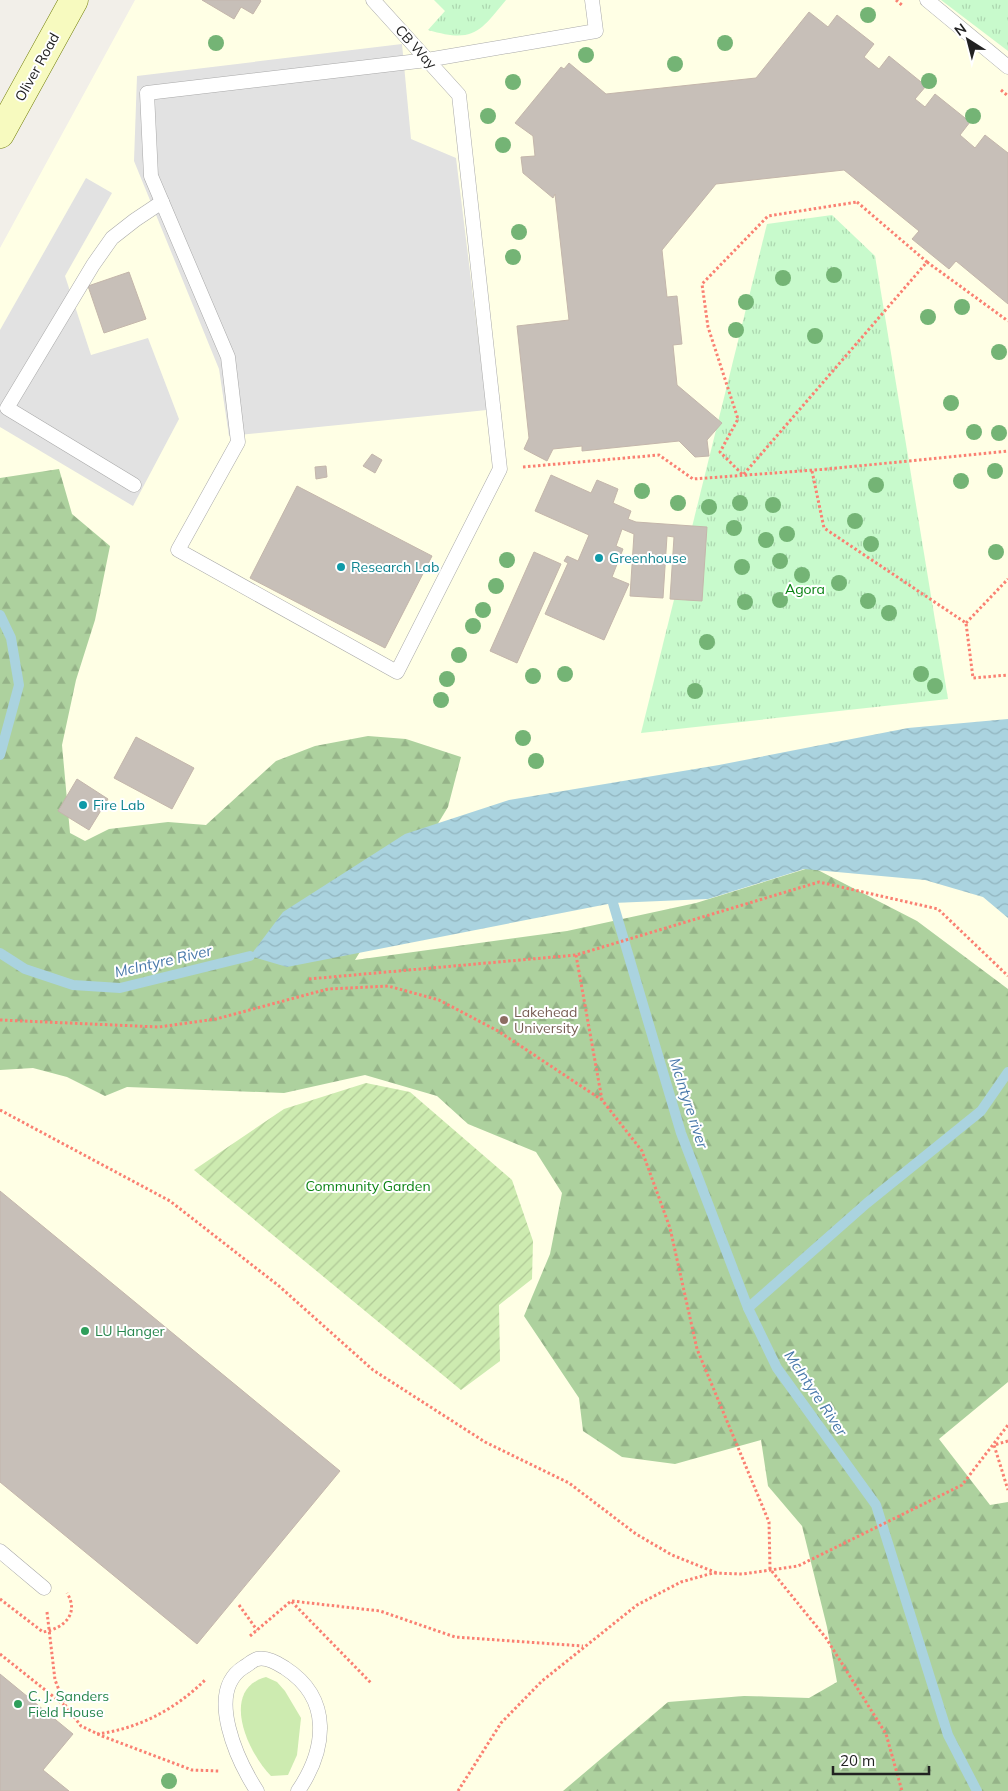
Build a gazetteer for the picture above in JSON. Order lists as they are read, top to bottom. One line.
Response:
{"streets":{"main road":["Oliver Road"],"lane":["CB Way"]},"water":["McIntyre River","McIntyre river"],"parks":["Agora","Community Garden"],"places":["Greenhouse","Research Lab","Fire Lab","Lakehead University","LU Hanger","C. J. Sanders Field House"],"scale_bar":"20 m","north":"top left"}
